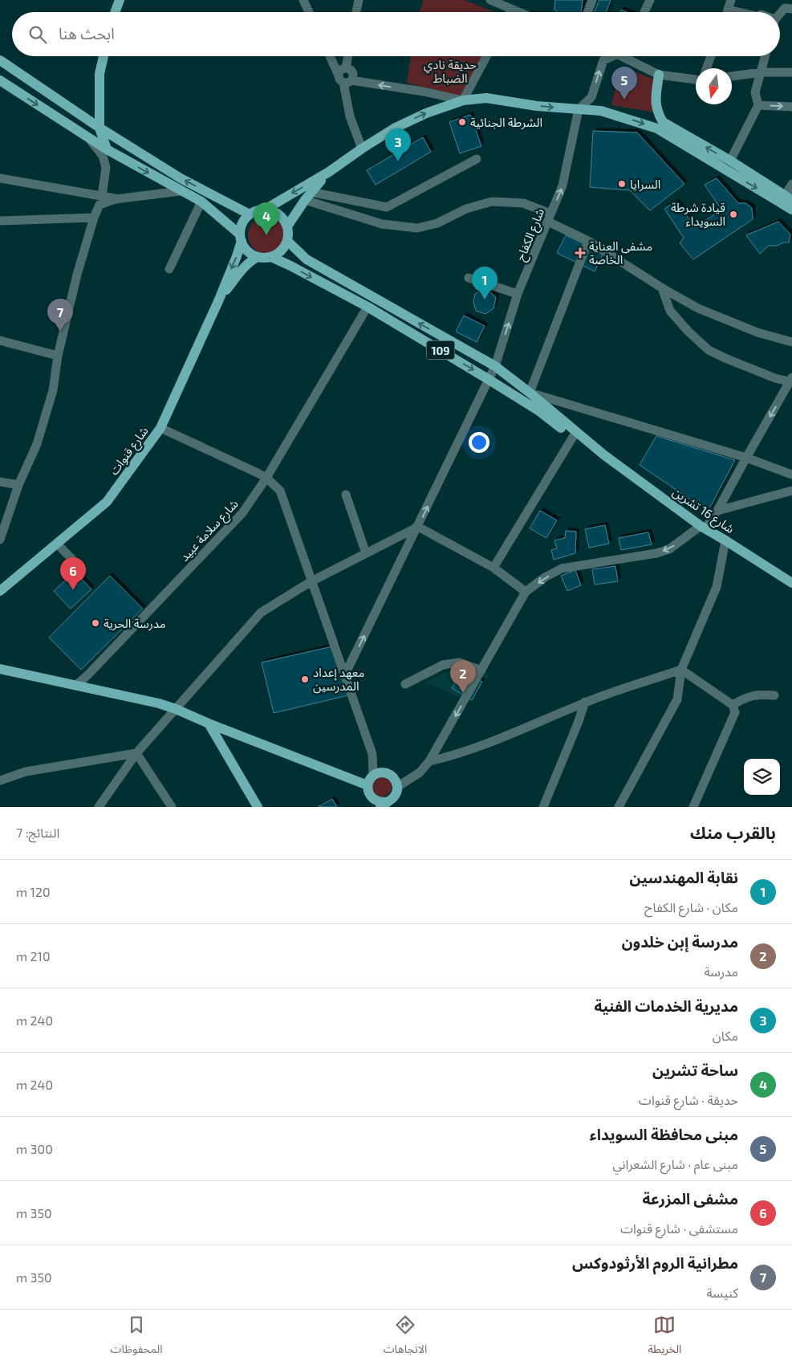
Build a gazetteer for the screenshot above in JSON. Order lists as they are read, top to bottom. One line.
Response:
{"streets":{"main road":["109","شارع قنوات","شارع 16 تشرين"],"street":["شارع الكفاح","شارع سلامة عبيد"]},"crossings":[["شارع الكفاح","109"],["109","شارع قنوات"],["109","شارع 16 تشرين"],["109","شارع سلامة عبيد"]],"one_way":["شارع الكفاح"],"parks":["حديقة نادي الضباط"],"places":{"other":["الشرطة الجنائية","السرايا","قيادة شرطة السويداء","مدرسة الحرية","معهد إعداد المدرسين"],"health":["مشفى العناية الخاصة"]},"north":"bottom","page":{"search":"ابحث هنا","pins":["5","3","4","1","7","6","2"],"heading":["بالقرب منك","النتائج: 7"],"list":[{"mark":"1","name":"نقابة المهندسين","note":"مكان · شارع الكفاح","value":"120 m"},{"mark":"2","name":"مدرسة إبن خلدون","note":"مدرسة","value":"210 m"},{"mark":"3","name":"مديرية الخدمات الفنية","note":"مكان","value":"240 m"},{"mark":"4","name":"ساحة تشرين","note":"حديقة · شارع قنوات","value":"240 m"},{"mark":"5","name":"مبنى محافظة السويداء","note":"مبنى عام · شارع الشعراني","value":"300 m"},{"mark":"6","name":"مشفى المزرعة","note":"مستشفى · شارع قنوات","value":"350 m"},{"mark":"7","name":"مطرانية الروم الأرثودوكس","note":"كنيسة","value":"350 m"}],"nav":["الخريطة","الاتجاهات","المحفوظات"]}}
